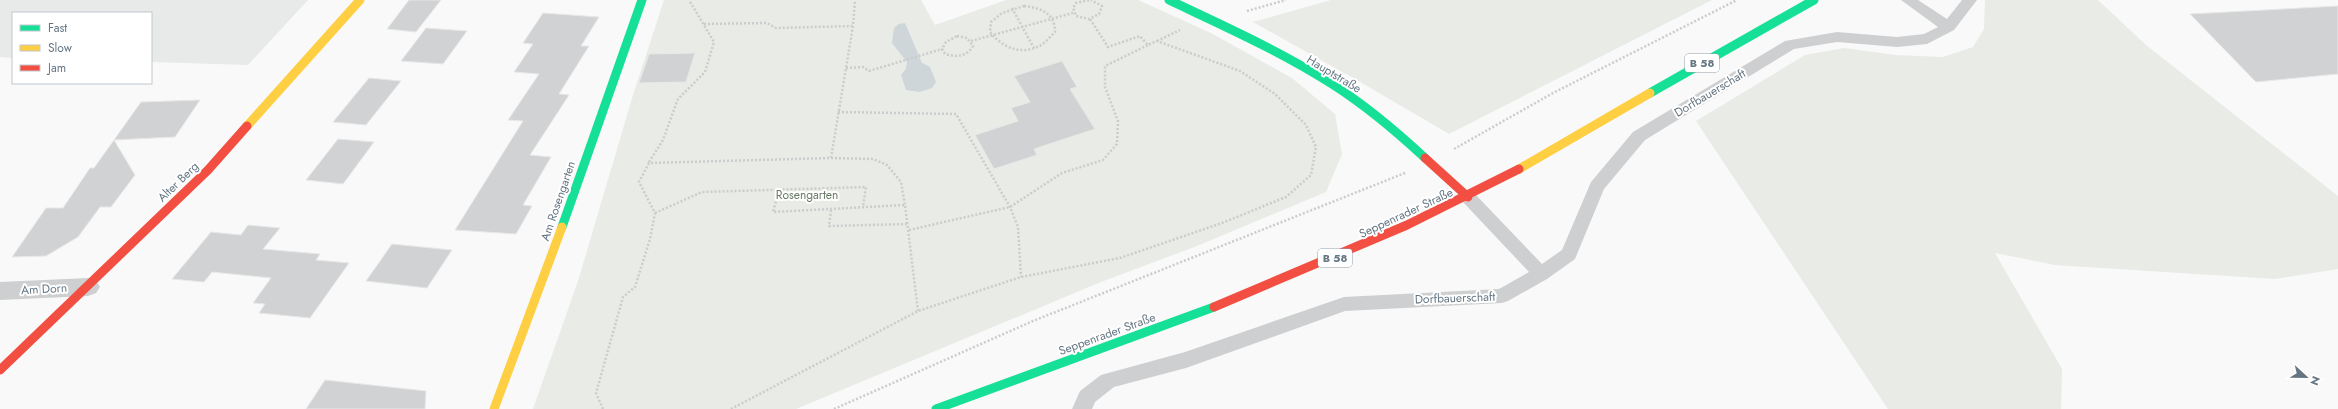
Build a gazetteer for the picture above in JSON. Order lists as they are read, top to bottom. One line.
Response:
{"streets":{"street":["B 58","Hauptstraße","Alter Berg","Am Rosengarten","Seppenrader Straße","Am Dorn"],"lane":["Dorfbauerschaft"]},"crossings":[["Hauptstraße","Seppenrader Straße"],["Alter Berg","Am Dorn"]],"parks":["Rosengarten"],"legend":["Fast","Slow","Jam"],"north":"right"}
